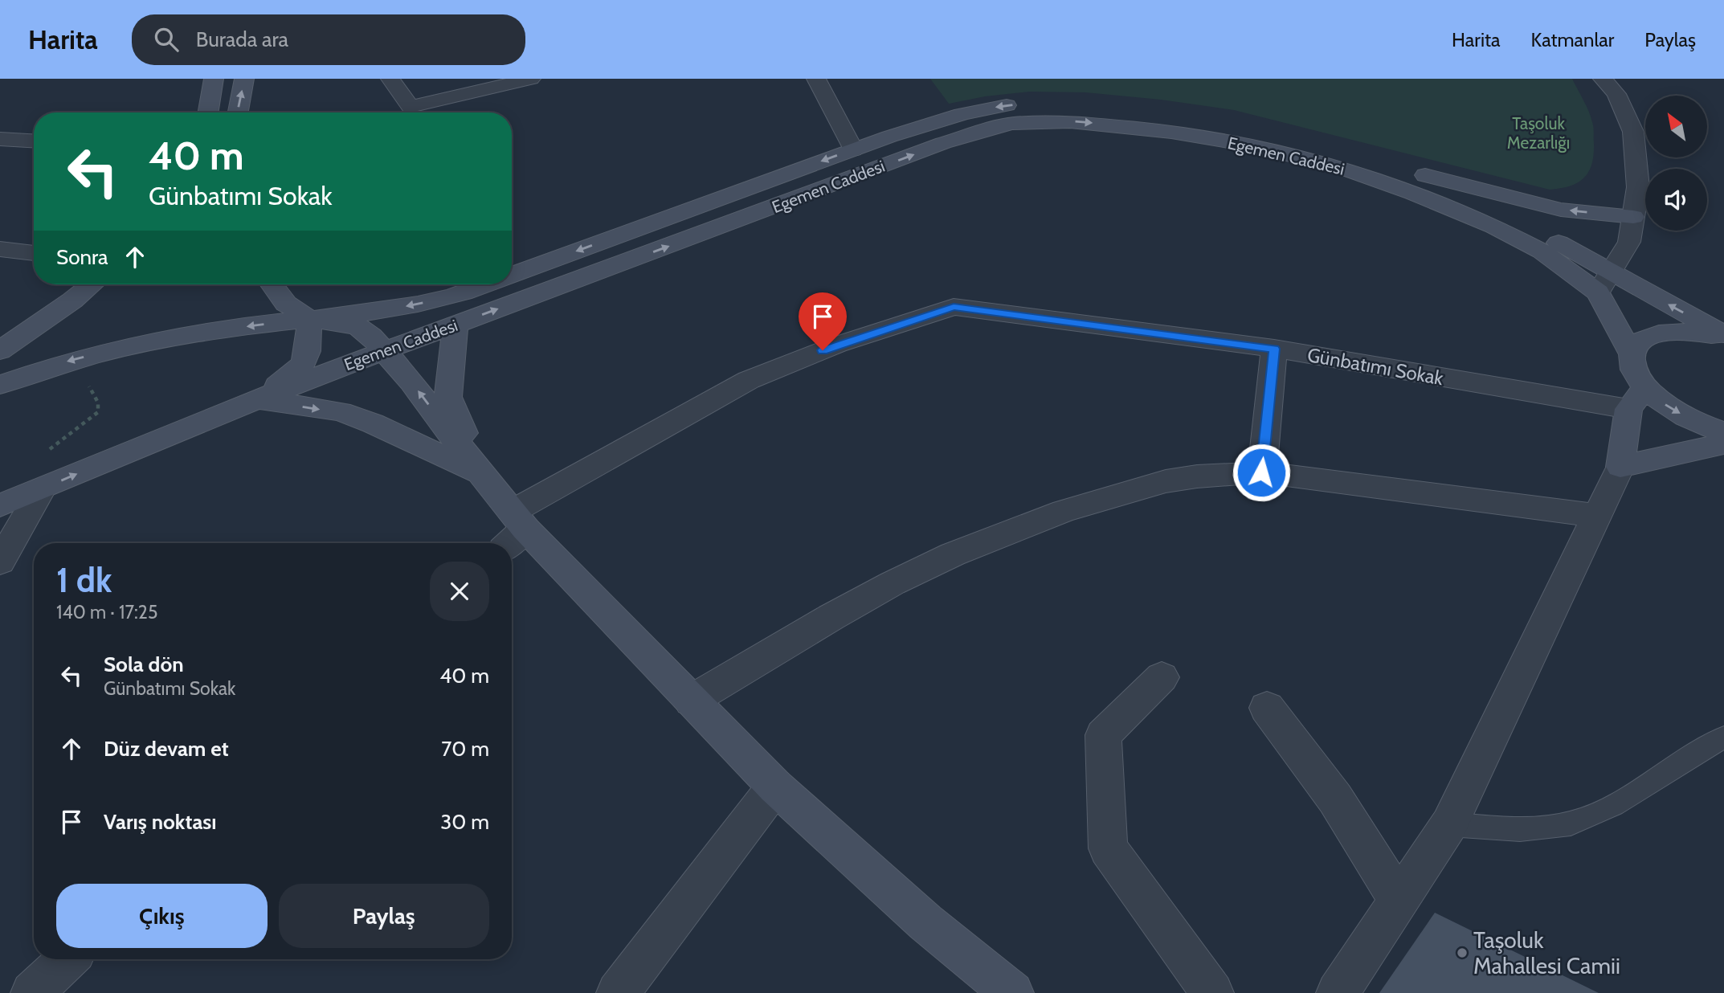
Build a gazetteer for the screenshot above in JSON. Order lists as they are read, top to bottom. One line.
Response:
{"streets":{"street":["Egemen Caddesi","Günbatımı Sokak"]},"parks":["Taşoluk Mezarlığı"],"places":["Taşoluk Mahallesi Camii"],"north":"top left","page":{"header":"Harita","search":"Burada ara","nav":["Harita","Katmanlar","Paylaş"],"turn":["40 m","Günbatımı Sokak"],"then":"Sonra","heading":["1 dk","140 m · 17:25"],"list":[{"name":"Sola dön","note":"Günbatımı Sokak","value":"40 m"},{"name":"Düz devam et","value":"70 m"},{"name":"Varış noktası","value":"30 m"}],"buttons":["Çıkış","Paylaş"]}}
